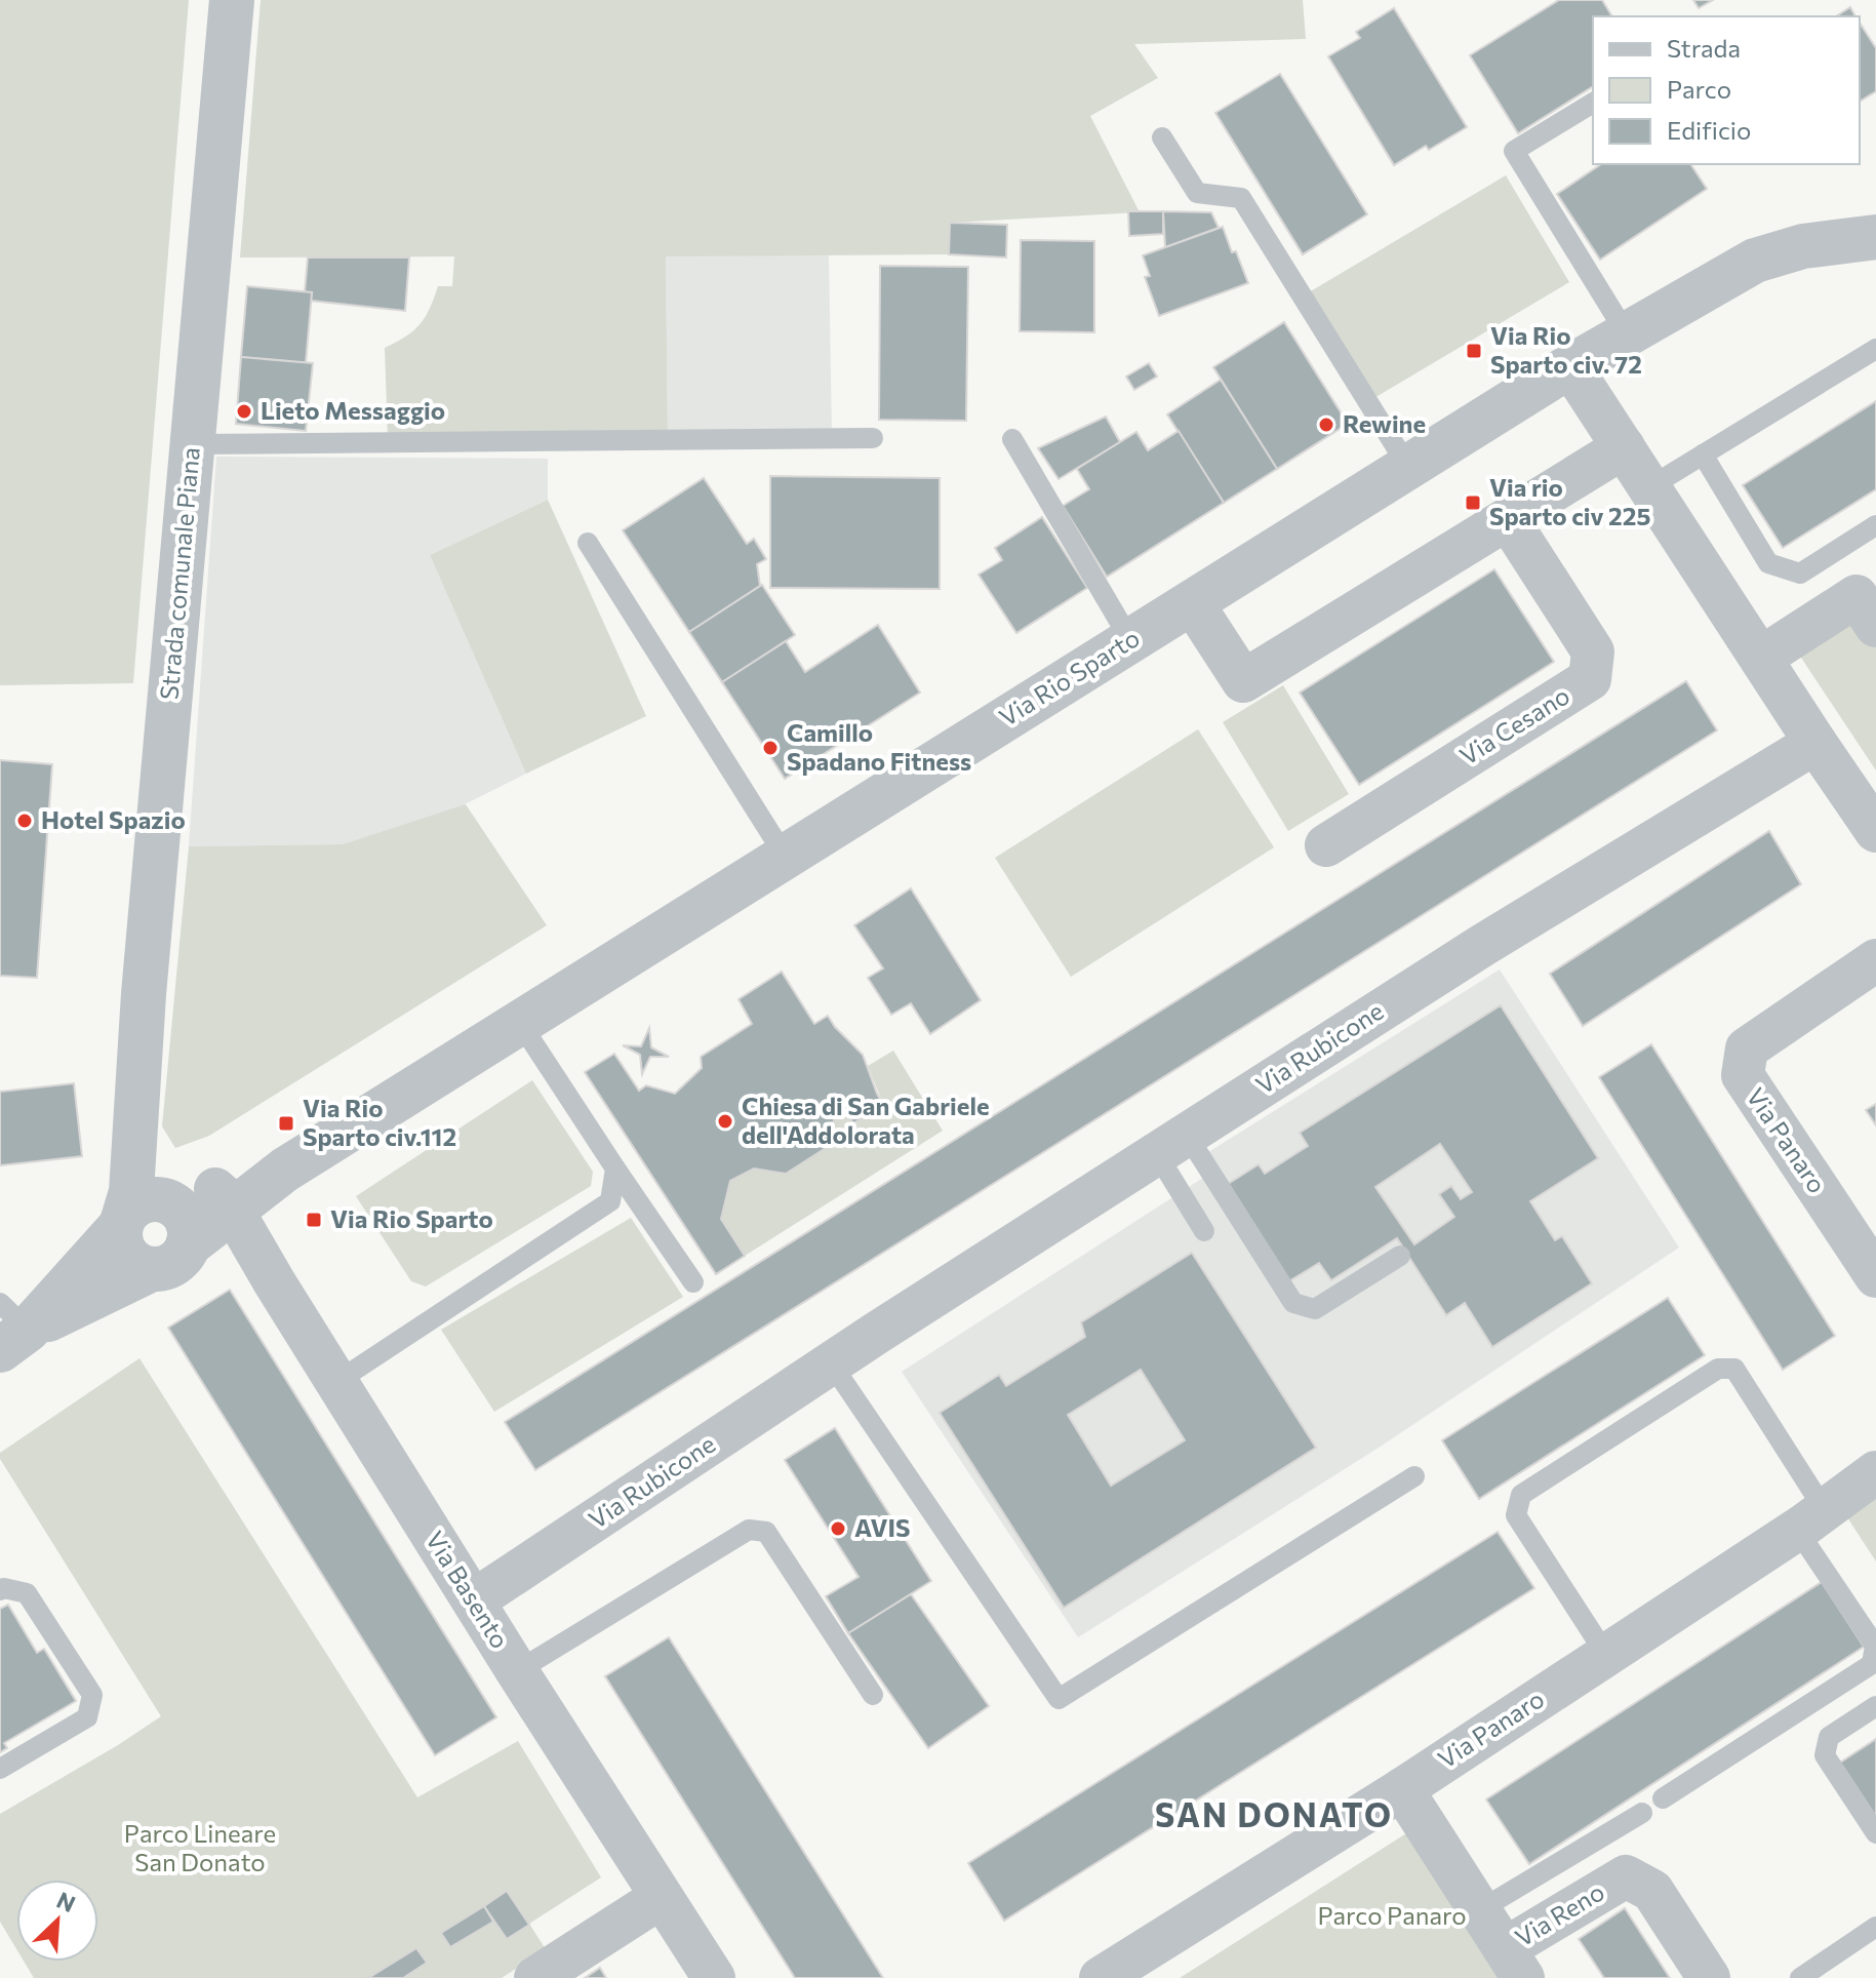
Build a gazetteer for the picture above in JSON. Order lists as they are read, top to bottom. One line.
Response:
{"streets":{"street":["Strada comunale Piana","Via Rio Sparto","Via Cesano","Via Rubicone","Via Panaro","Via Basento","Via Reno"]},"crossings":[["Strada comunale Piana","Via Rio Sparto"],["Strada comunale Piana","Via Basento"],["Via Rio Sparto","Via Basento"],["Via Rubicone","Via Basento"]],"districts":["SAN DONATO"],"parks":["Parco Lineare San Donato","Parco Panaro"],"places":{"transit":["Via Rio Sparto civ. 72","Via rio Sparto civ 225","Via Rio Sparto civ.112","Via Rio Sparto"],"other":["Lieto Messaggio","Rewine","Camillo Spadano Fitness","Hotel Spazio","Chiesa di San Gabriele dell'Addolorata","AVIS"]},"legend":["Strada","Parco","Edificio"],"north":"top right"}
